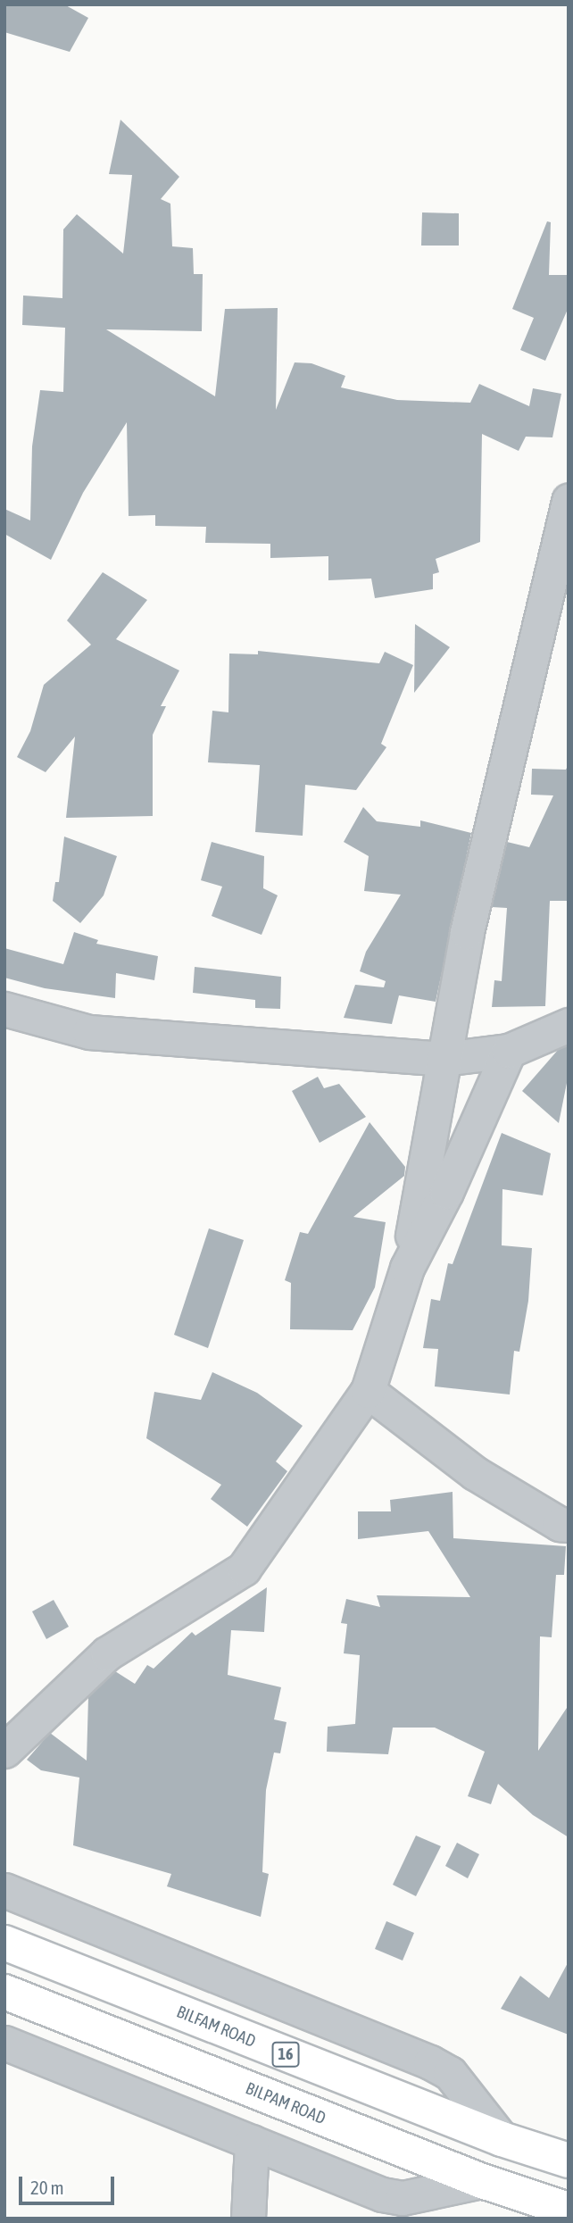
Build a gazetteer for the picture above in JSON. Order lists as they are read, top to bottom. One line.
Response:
{"streets":{"main road":["BILFAM ROAD","16","BILPAM ROAD"]},"scale_bar":"20 m"}
